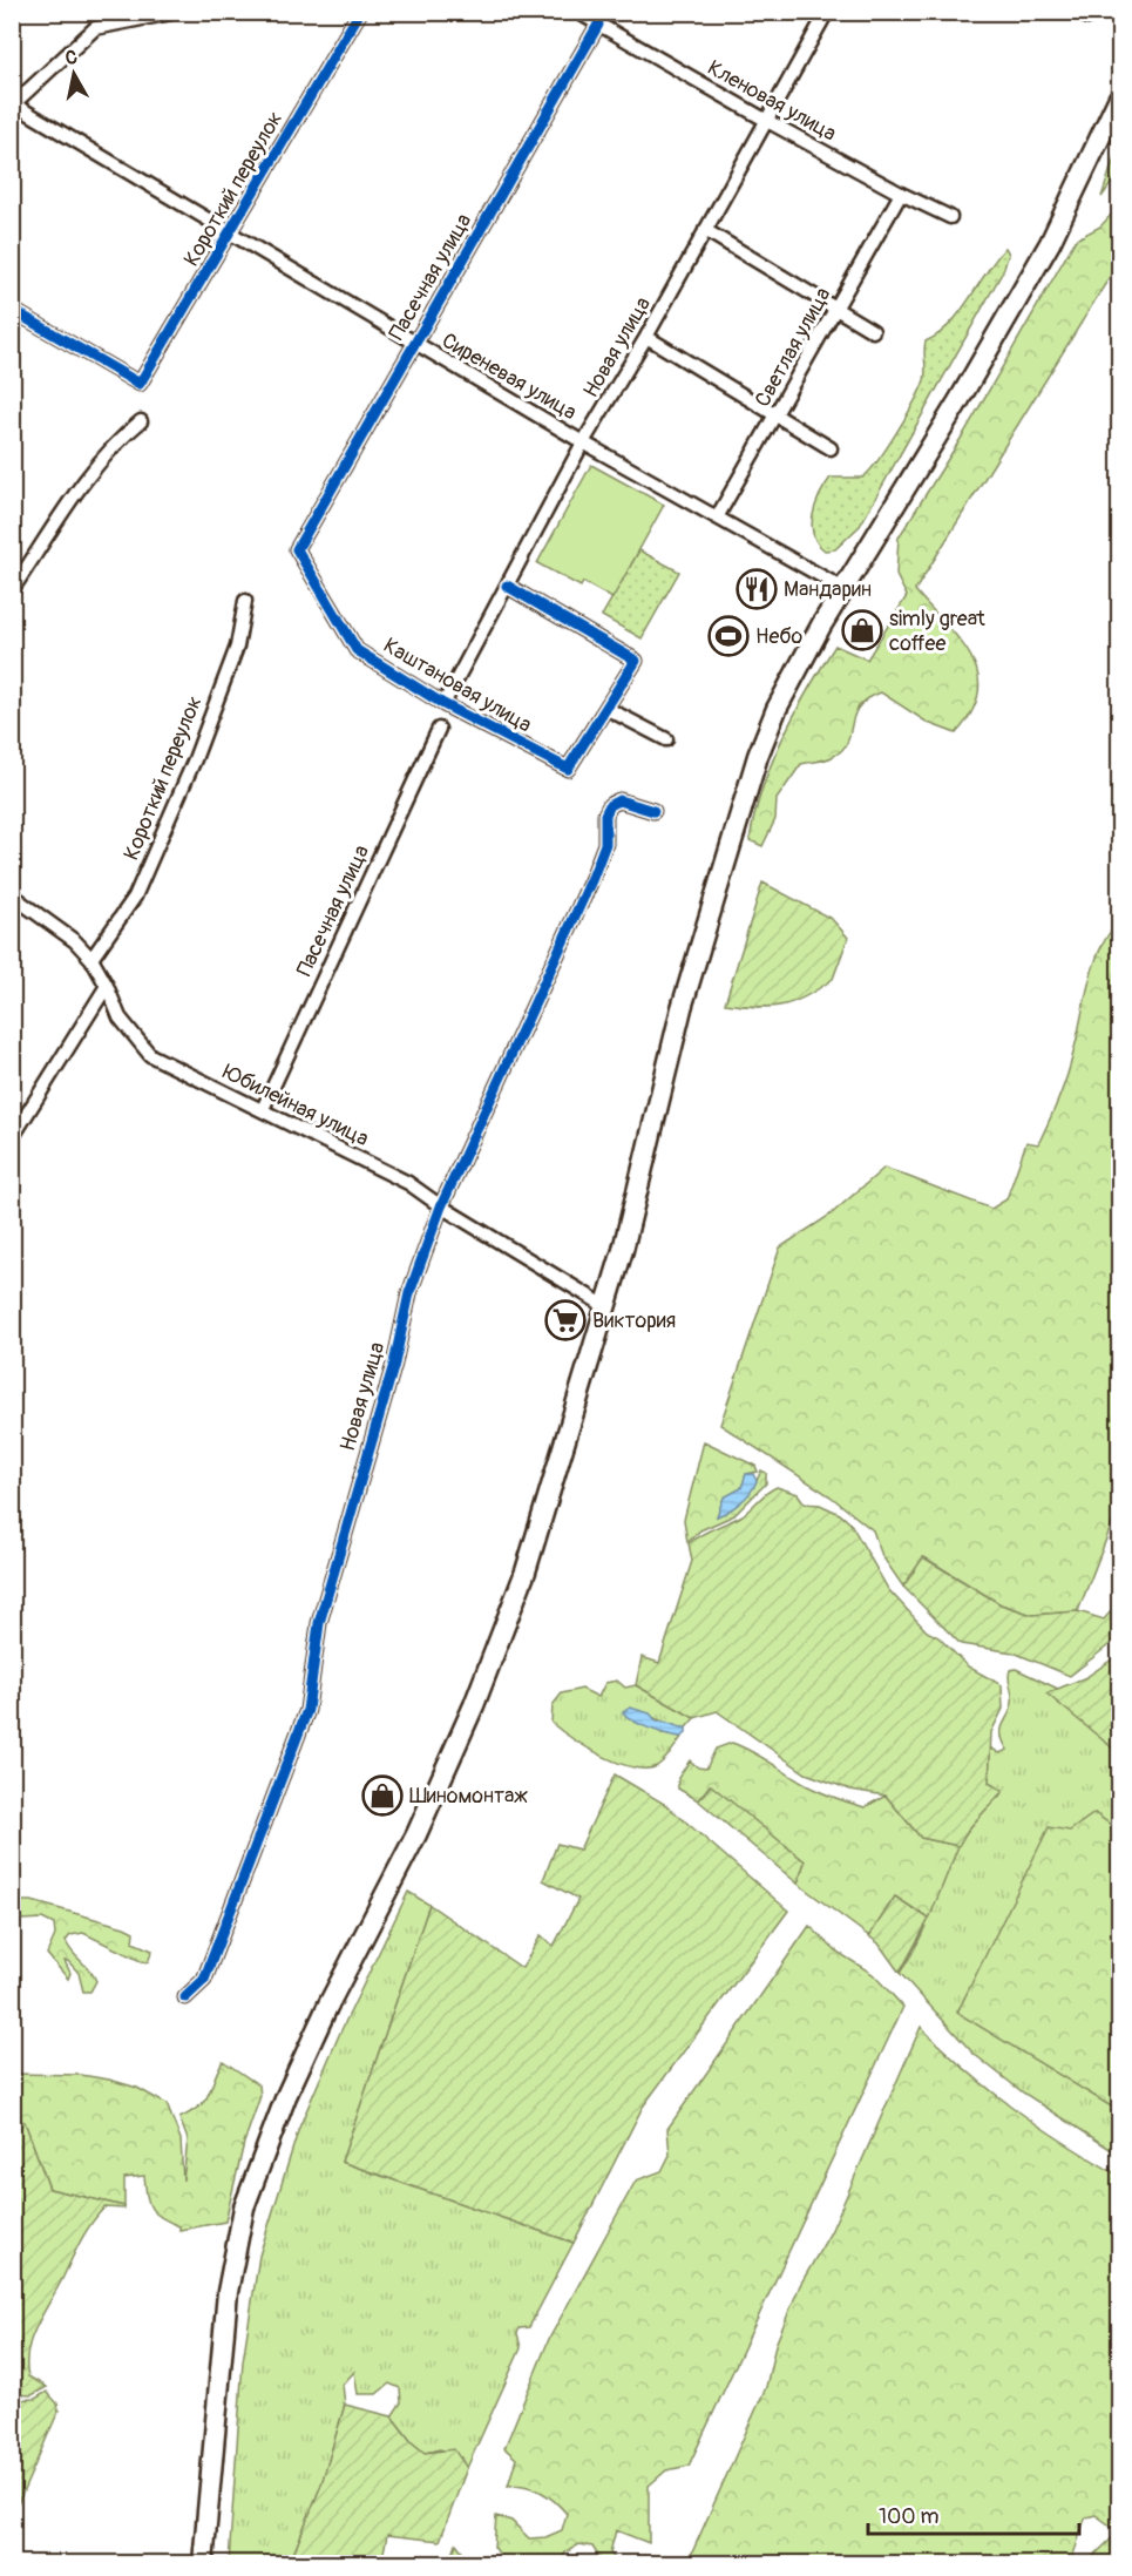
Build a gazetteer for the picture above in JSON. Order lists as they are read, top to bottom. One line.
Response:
{"streets":{"street":["Кленовая улица","Короткий переулок","Пасечная улица","Новая улица","Светлая улица","Сиреневая улица","Каштановая улица","Юбилейная улица"]},"crossings":[["Кленовая улица","Пасечная улица"],["Кленовая улица","Новая улица"],["Кленовая улица","Светлая улица"],["Короткий переулок","Сиреневая улица"],["Короткий переулок","Юбилейная улица"],["Пасечная улица","Сиреневая улица"],["Пасечная улица","Каштановая улица"],["Пасечная улица","Юбилейная улица"],["Новая улица","Сиреневая улица"],["Новая улица","Каштановая улица"],["Новая улица","Юбилейная улица"],["Светлая улица","Сиреневая улица"]],"places":{"restaurant":["Мандарин"],"shop":["simly great coffee","Шиномонтаж"],"sports":["Небо"],"supermarket":["Виктория"]},"scale_bar":"100 m","north":"top"}
